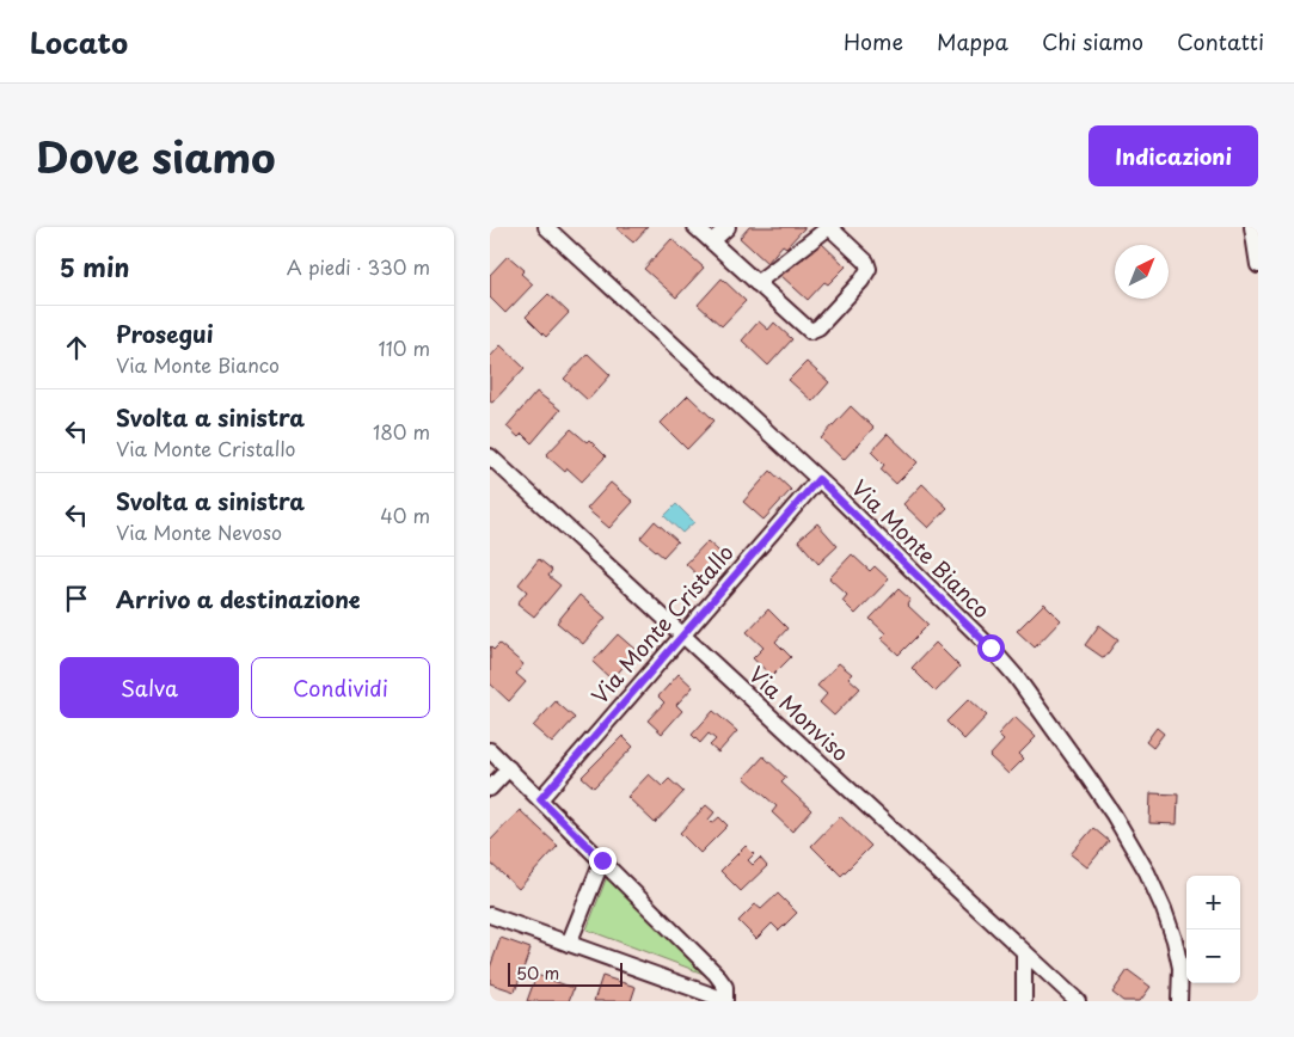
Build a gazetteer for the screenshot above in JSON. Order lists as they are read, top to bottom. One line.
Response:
{"streets":{"street":["Via Monte Bianco","Via Monte Cristallo","Via Monviso"]},"crossings":[["Via Monte Bianco","Via Monte Cristallo"],["Via Monte Cristallo","Via Monviso"]],"scale_bar":"50 m","north":"top right","page":{"header":"Locato","nav":["Home","Mappa","Chi siamo","Contatti"],"title":"Dove siamo","buttons":["Indicazioni",["Salva","Condividi"]],"heading":["5 min","A piedi · 330 m"],"list":[["Prosegui","Via Monte Bianco","110 m"],["Svolta a sinistra","Via Monte Cristallo","180 m"],["Svolta a sinistra","Via Monte Nevoso","40 m"],"Arrivo a destinazione"],"map_buttons":["+","−"],"scale":"50 m"}}
